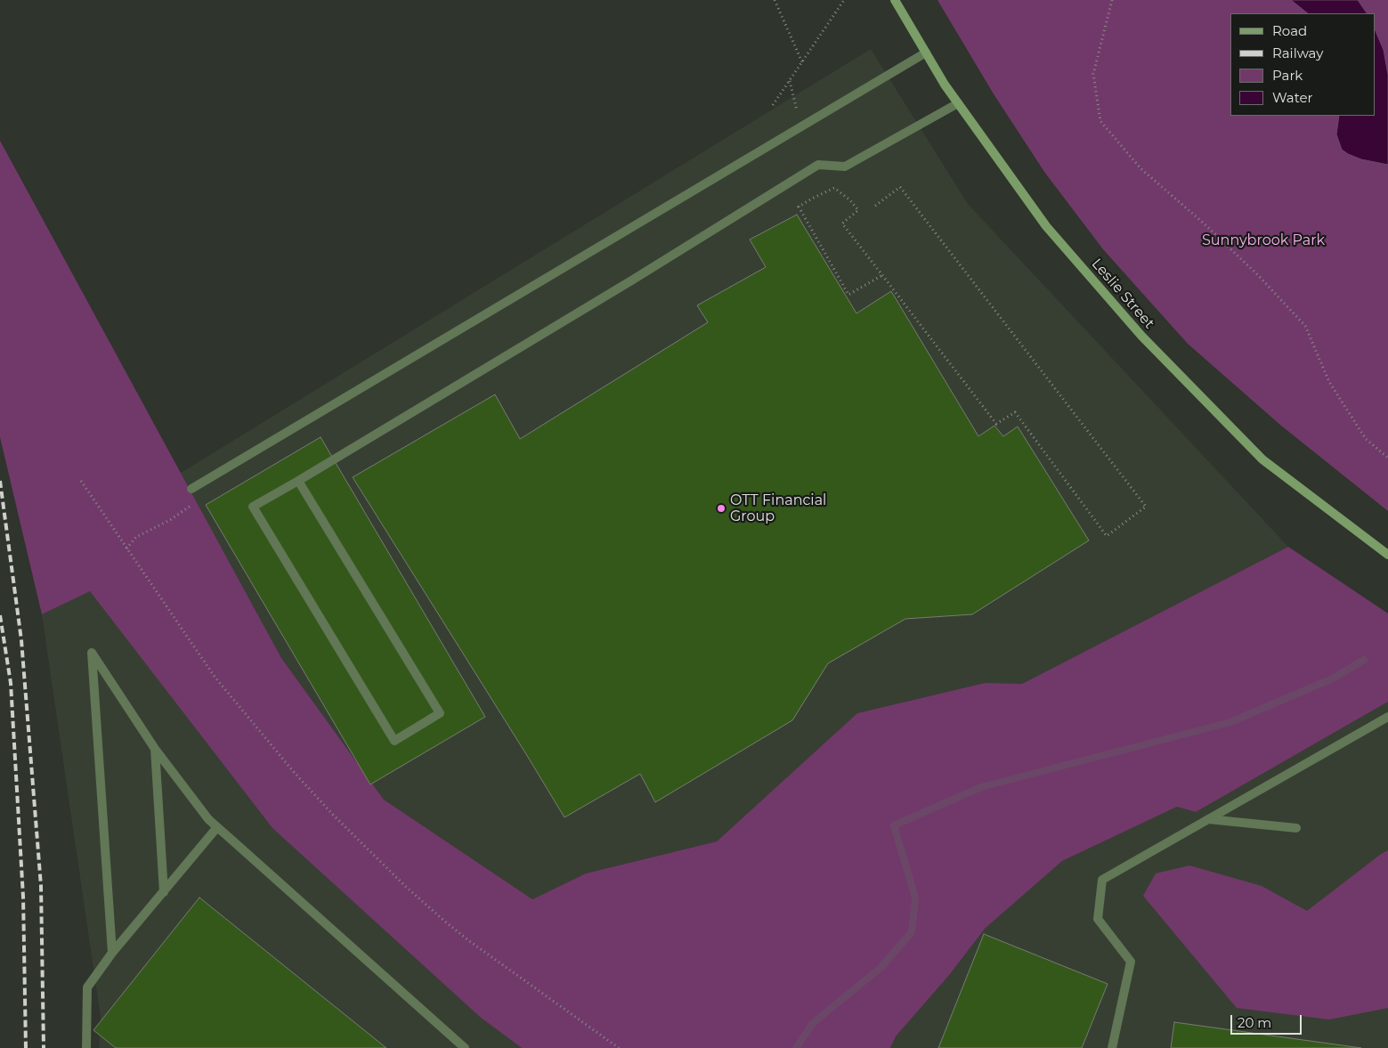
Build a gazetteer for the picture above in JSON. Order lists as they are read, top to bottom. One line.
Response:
{"streets":{"main road":["Leslie Street"]},"parks":["Sunnybrook Park"],"places":["OTT Financial Group"],"legend":["Road","Railway","Park","Water"],"scale_bar":"20 m"}
